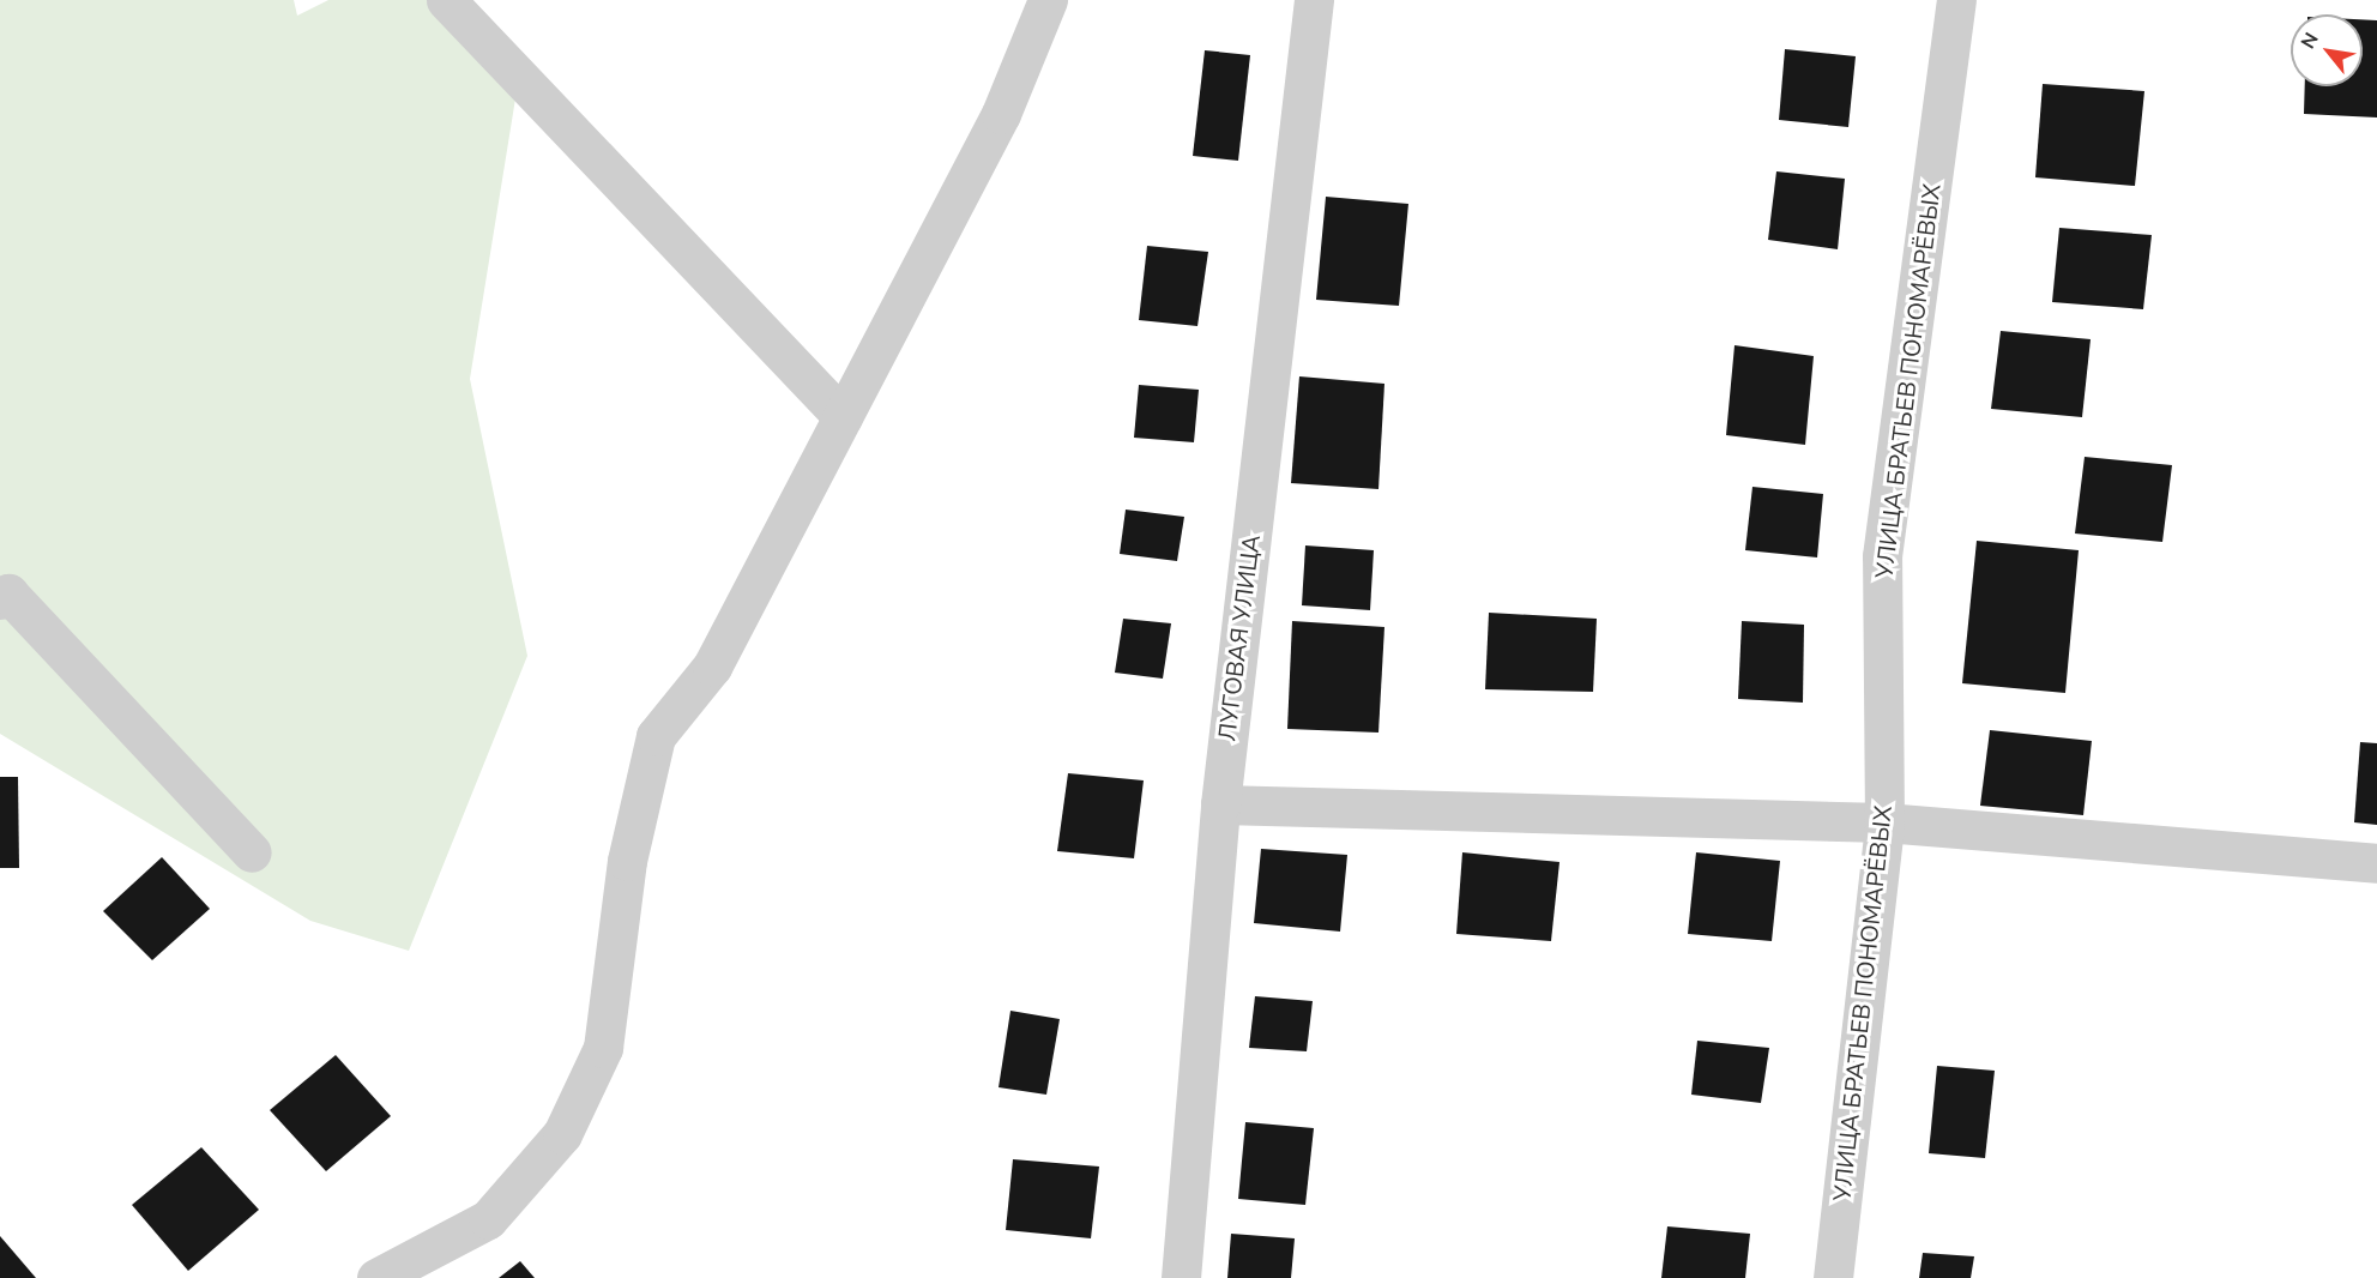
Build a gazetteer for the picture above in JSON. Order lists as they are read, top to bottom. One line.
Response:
{"streets":{"street":["УЛИЦА БРАТЬЕВ ПОНОМАРЁВЫХ","ЛУГОВАЯ УЛИЦА"]},"north":"top left"}
